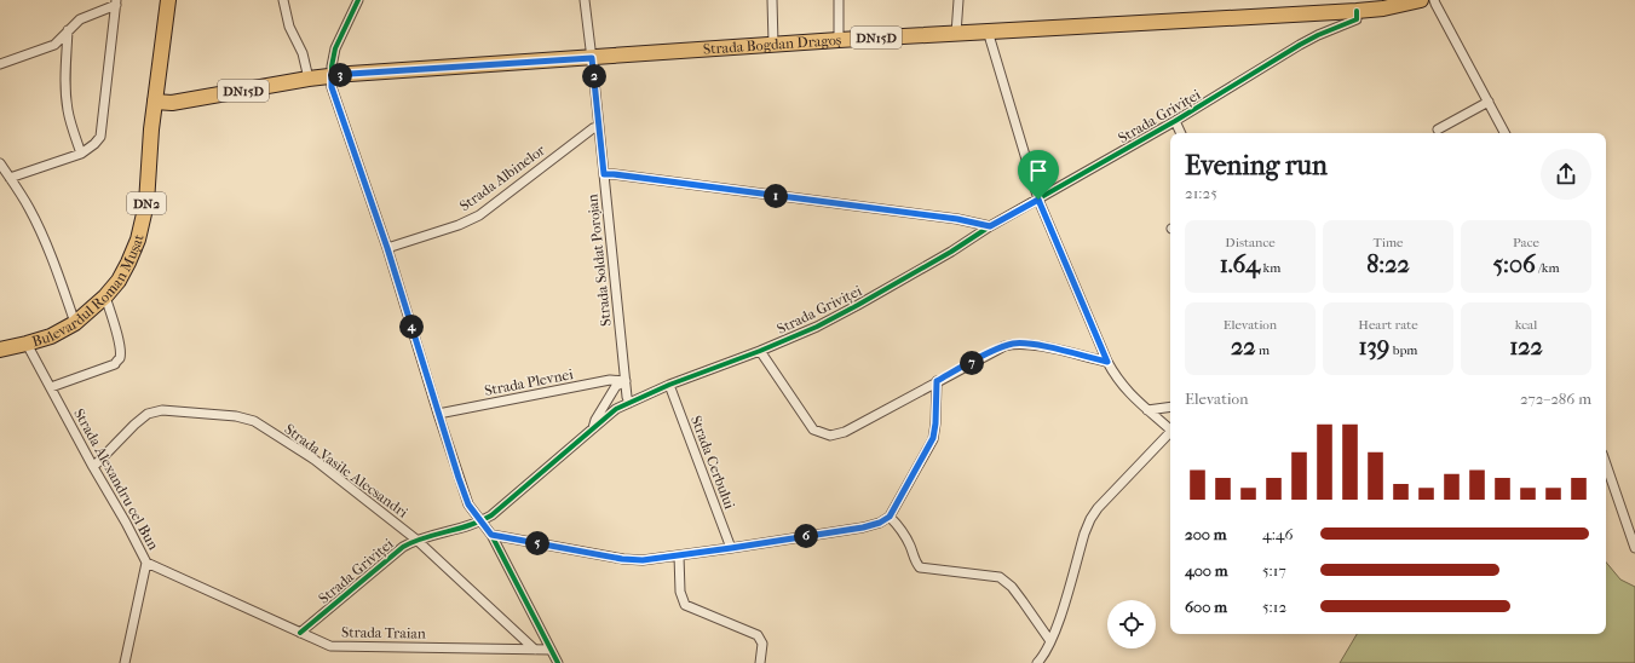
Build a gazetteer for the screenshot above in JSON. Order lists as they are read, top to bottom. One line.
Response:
{"streets":{"main road":["DN15D","Strada Bogdan Dragoș","DN2","Bulevardul Roman Mușat"],"street":["Strada Griviței","Strada Albinelor","Strada Soldat Porojan","Strada Plevnei","Strada Cerbului","Strada Vasile Alecsandri","Strada Alexandru cel Bun","Strada Traian"]},"crossings":[["Strada Bogdan Dragoș","Strada Griviței"],["Strada Bogdan Dragoș","Strada Soldat Porojan"],["Strada Bogdan Dragoș","Bulevardul Roman Mușat"],["Strada Griviței","Strada Soldat Porojan"],["Strada Griviței","Strada Plevnei"],["Strada Griviței","Strada Cerbului"],["Strada Griviței","Strada Vasile Alecsandri"],["Strada Griviței","Strada Traian"],["Strada Albinelor","Strada Soldat Porojan"],["Strada Soldat Porojan","Strada Plevnei"],["Bulevardul Roman Mușat","Strada Alexandru cel Bun"],["Strada Vasile Alecsandri","Strada Alexandru cel Bun"],["Strada Vasile Alecsandri","Strada Traian"],["Strada Alexandru cel Bun","Strada Traian"]],"page":{"pins":["3","2","1","4","7","6","5"],"heading":["Evening run","21:25"],"stats":[["Distance","1.64 km"],["Time","8:22"],["Pace","5:06 /km"],["Elevation","22 m"],["Heart rate","139 bpm"],["kcal","122"]],"chart":["Elevation","272–286 m"],"list":[{"name":"200 m","note":"4:46"},{"name":"400 m","note":"5:17"},{"name":"600 m","note":"5:12"}]}}
